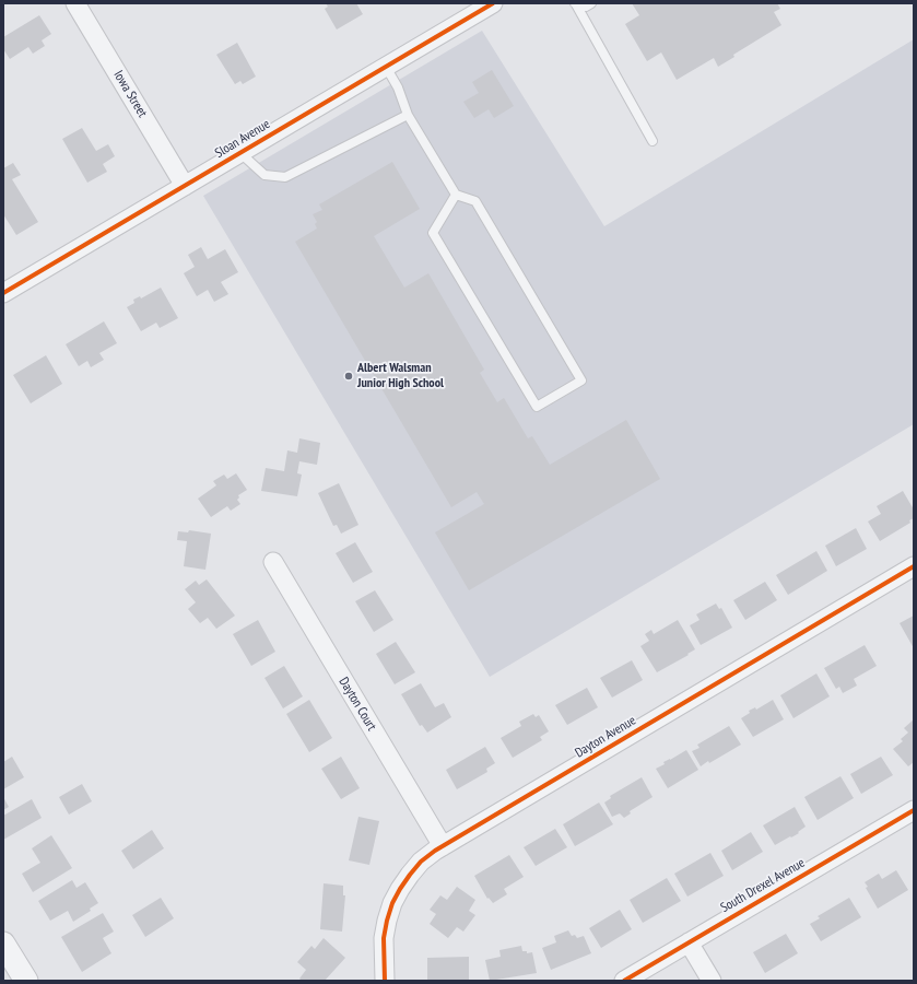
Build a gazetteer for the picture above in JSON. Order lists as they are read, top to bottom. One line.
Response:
{"streets":{"street":["Iowa Street","Sloan Avenue","Dayton Court","Dayton Avenue","South Drexel Avenue"]},"crossings":[["Iowa Street","Sloan Avenue"],["Dayton Court","Dayton Avenue"]],"places":["Albert Walsman Junior High School"]}
